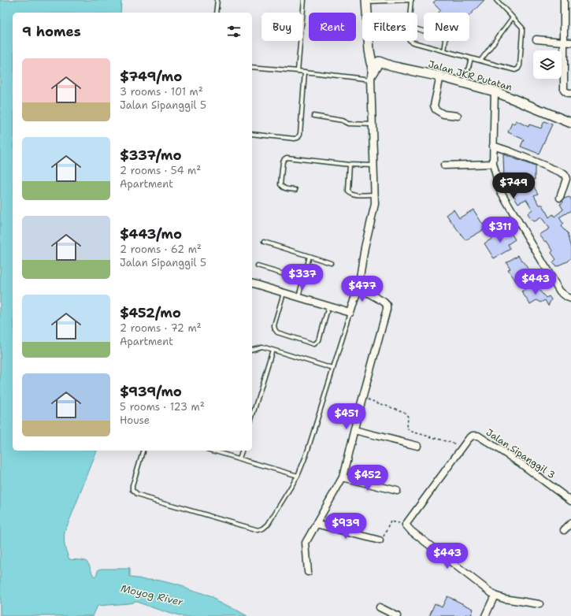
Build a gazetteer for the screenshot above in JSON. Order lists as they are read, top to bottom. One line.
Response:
{"streets":{"street":["Jalan JKR Putatan","Jalan Sipanggil 3"]},"water":["Moyog River"],"page":{"chip":["Buy","Rent","Filters","New"],"heading":"9 homes","list":[{"name":"$749/mo","note":"3 rooms · 101 m² · Jalan Sipanggil 5"},{"name":"$337/mo","note":"2 rooms · 54 m² · Apartment"},{"name":"$443/mo","note":"2 rooms · 62 m² · Jalan Sipanggil 5"},{"name":"$452/mo","note":"2 rooms · 72 m² · Apartment"},{"name":"$939/mo","note":"5 rooms · 123 m² · House"}],"price":["$749","$311","$337","$443","$477","$451","$452","$939","$443"]}}
